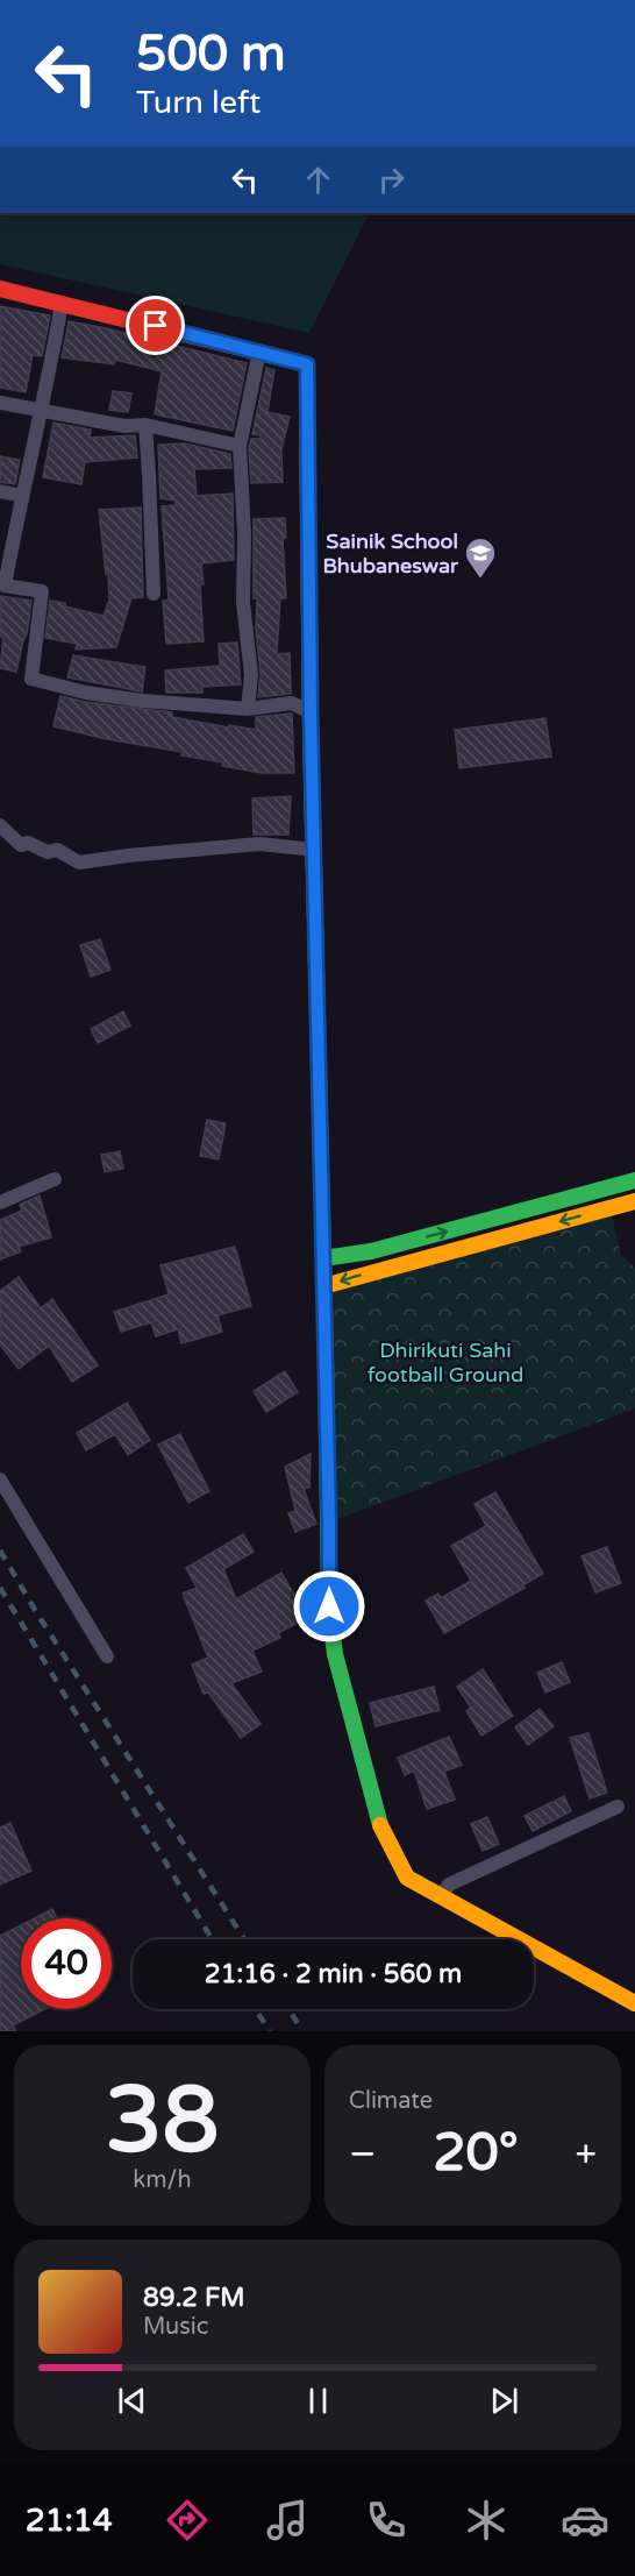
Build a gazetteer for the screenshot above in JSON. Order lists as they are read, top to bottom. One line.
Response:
{"parks":["Dhirikuti Sahi football Ground"],"places":{"school or university":["Sainik School Bhubaneswar"]},"page":{"turn":["500 m","Turn left"],"limit":"40","trip":"21:16 · 2 min · 560 m","tile":[["38","km/h"],"Climate"],"heat":["−","20°","+"],"song":["89.2 FM","Music"],"tabs":"21:14"}}
